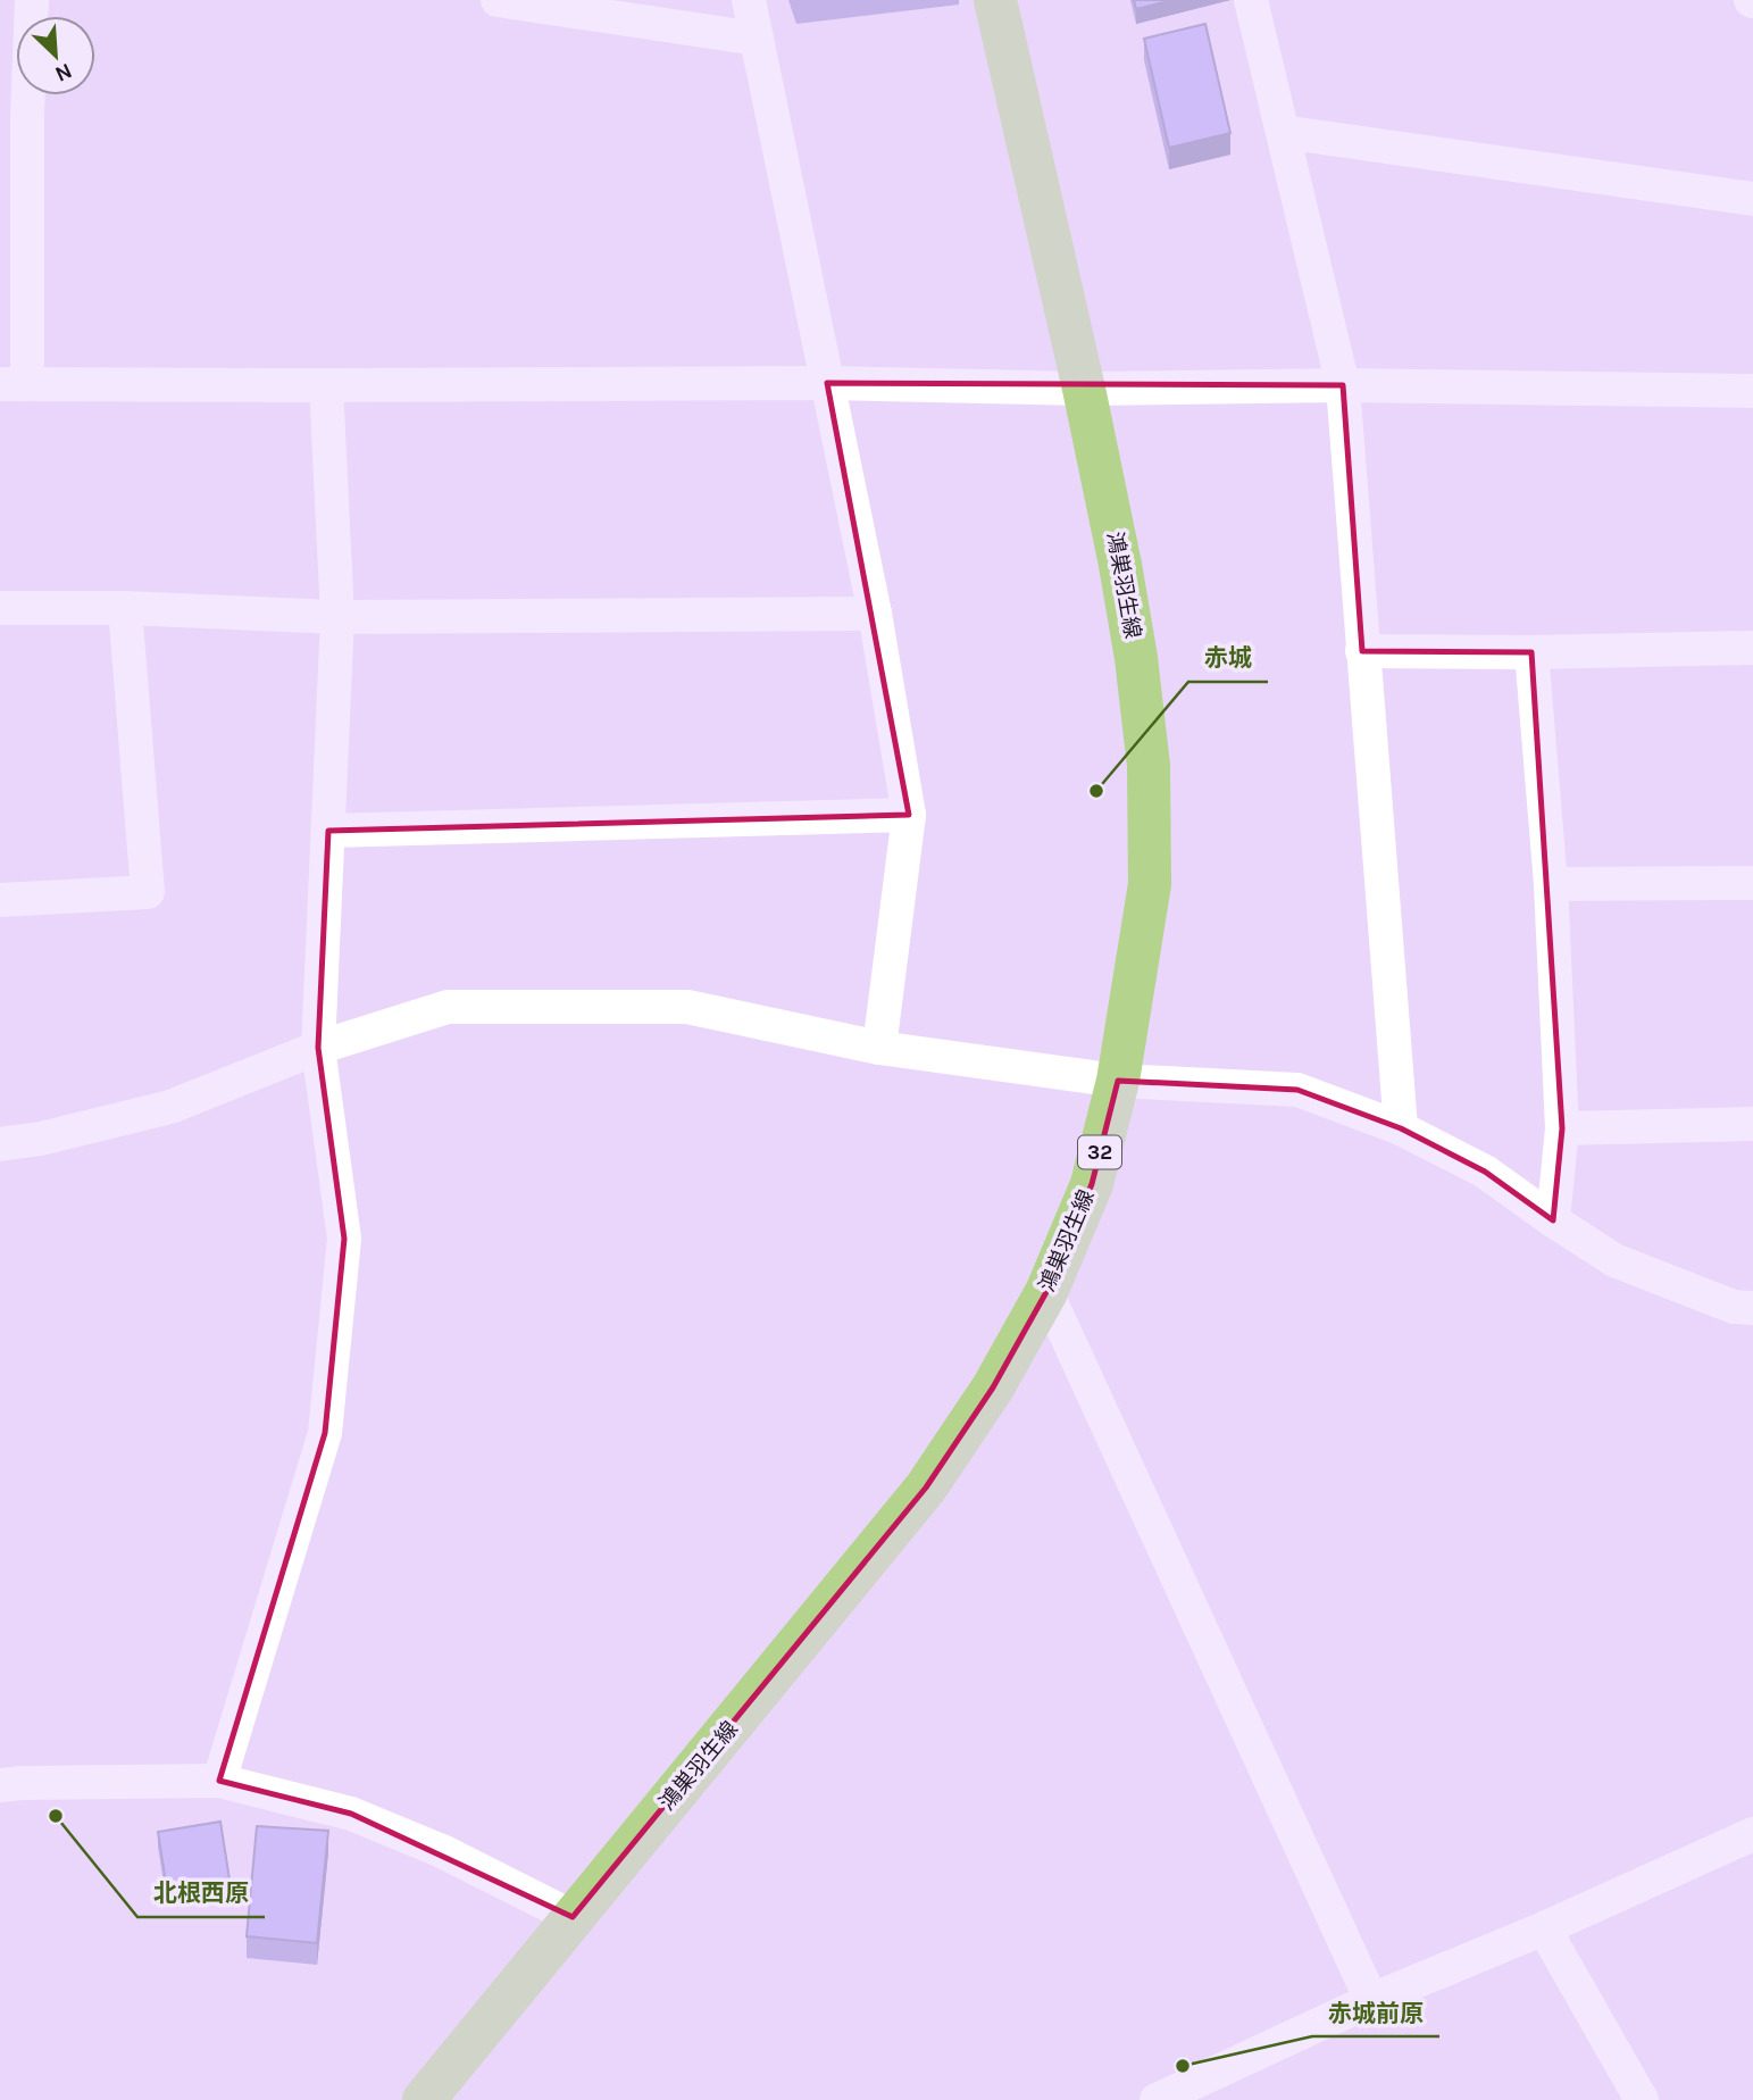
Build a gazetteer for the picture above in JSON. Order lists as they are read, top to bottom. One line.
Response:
{"streets":{"main road":["鴻巣羽生線","32"]},"places":["赤城","北根西原","赤城前原"],"north":"bottom right"}
